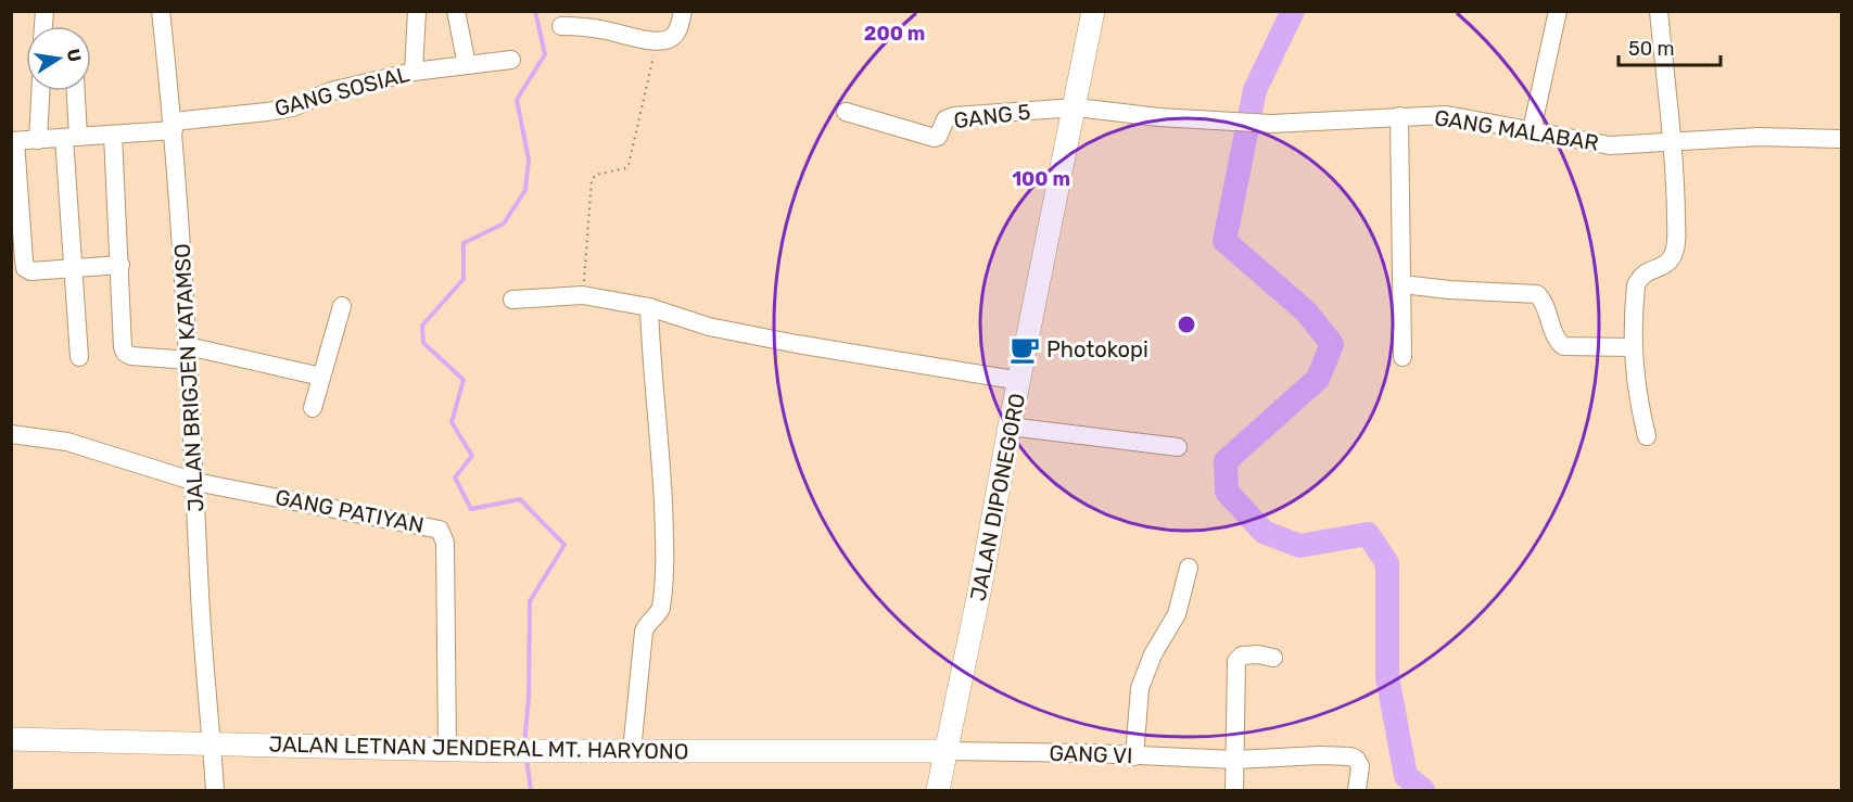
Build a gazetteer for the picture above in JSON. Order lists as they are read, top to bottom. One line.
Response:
{"streets":{"main road":["JALAN DIPONEGORO","JALAN LETNAN JENDERAL MT. HARYONO"],"street":["GANG SOSIAL","GANG 5","GANG MALABAR","JALAN BRIGJEN KATAMSO","GANG PATIYAN","GANG VI"]},"crossings":[["GANG SOSIAL","JALAN BRIGJEN KATAMSO"],["GANG 5","GANG MALABAR"],["GANG 5","JALAN DIPONEGORO"],["GANG MALABAR","JALAN DIPONEGORO"],["JALAN BRIGJEN KATAMSO","GANG PATIYAN"],["JALAN BRIGJEN KATAMSO","JALAN LETNAN JENDERAL MT. HARYONO"],["JALAN DIPONEGORO","JALAN LETNAN JENDERAL MT. HARYONO"],["JALAN DIPONEGORO","GANG VI"],["GANG PATIYAN","JALAN LETNAN JENDERAL MT. HARYONO"],["JALAN LETNAN JENDERAL MT. HARYONO","GANG VI"]],"places":{"cafe":["Photokopi"]},"scale_bar":"50 m","north":"right","rings":["200 m","100 m"]}
